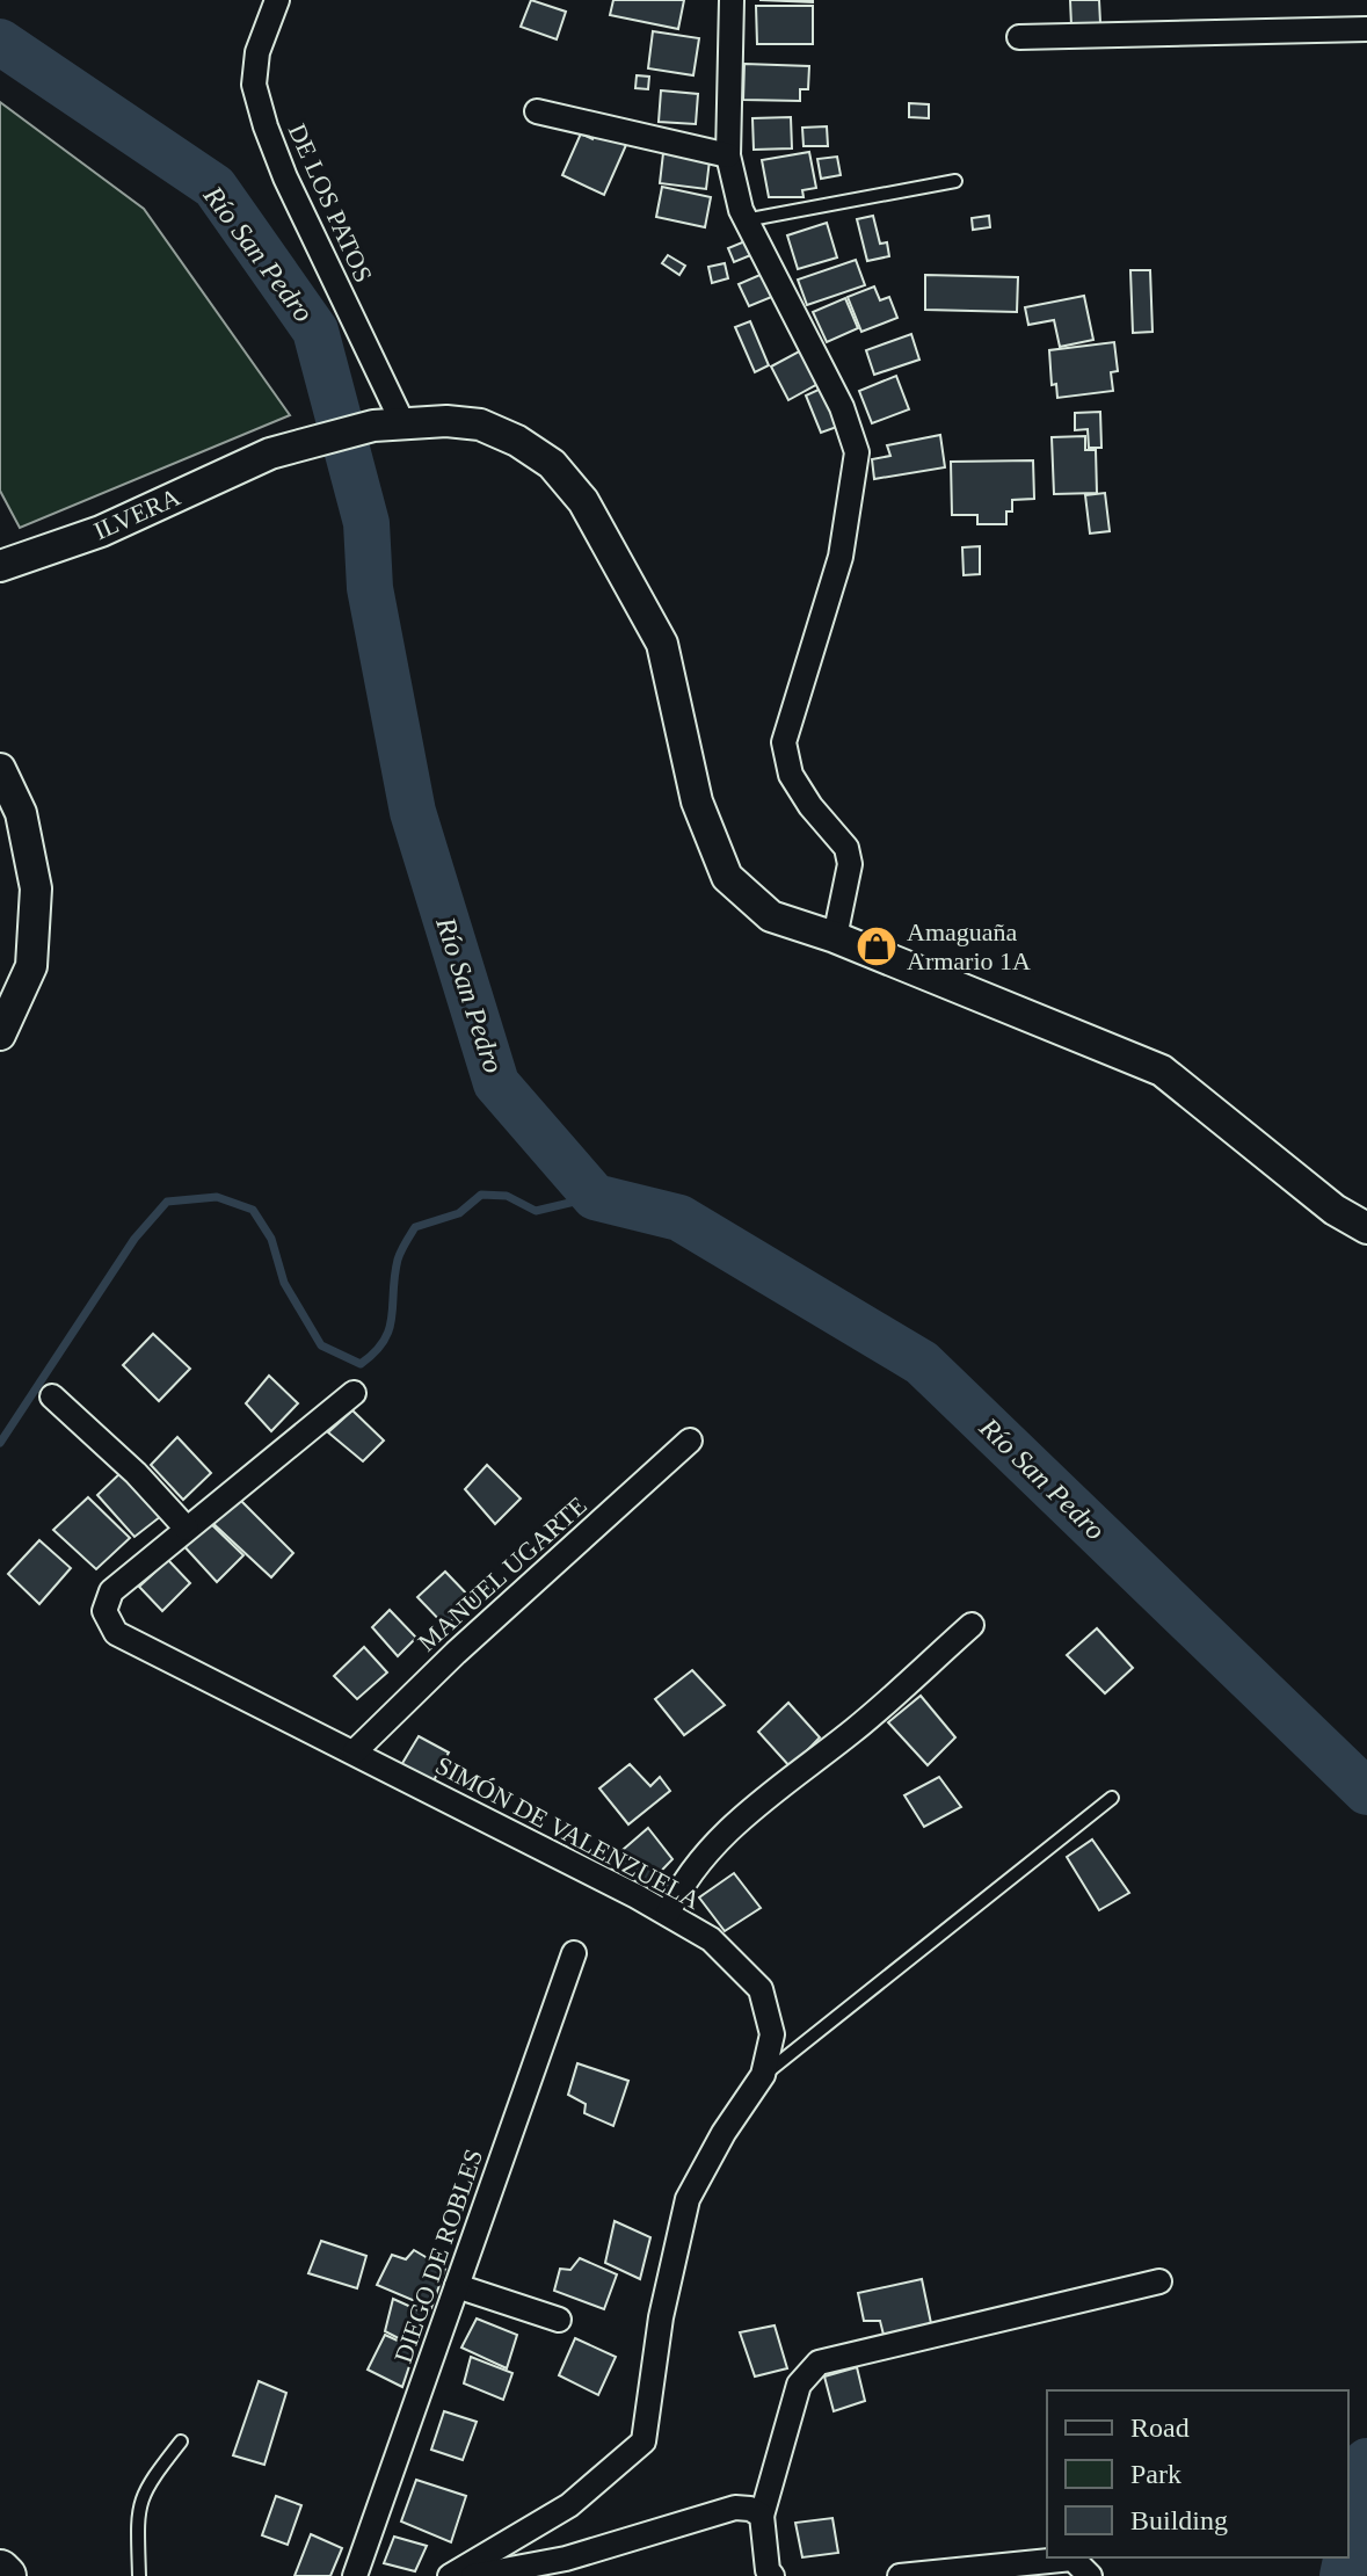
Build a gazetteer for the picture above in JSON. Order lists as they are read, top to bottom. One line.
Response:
{"streets":{"street":["DE LOS PATOS","ILVERA","MANUEL UGARTE","SIMÓN DE VALENZUELA","DIEGO DE ROBLES"]},"crossings":[["DE LOS PATOS","ILVERA"],["MANUEL UGARTE","SIMÓN DE VALENZUELA"]],"water":["Río San Pedro"],"places":{"shop":["Amaguaña Armario 1A"]},"legend":["Road","Park","Building"]}
